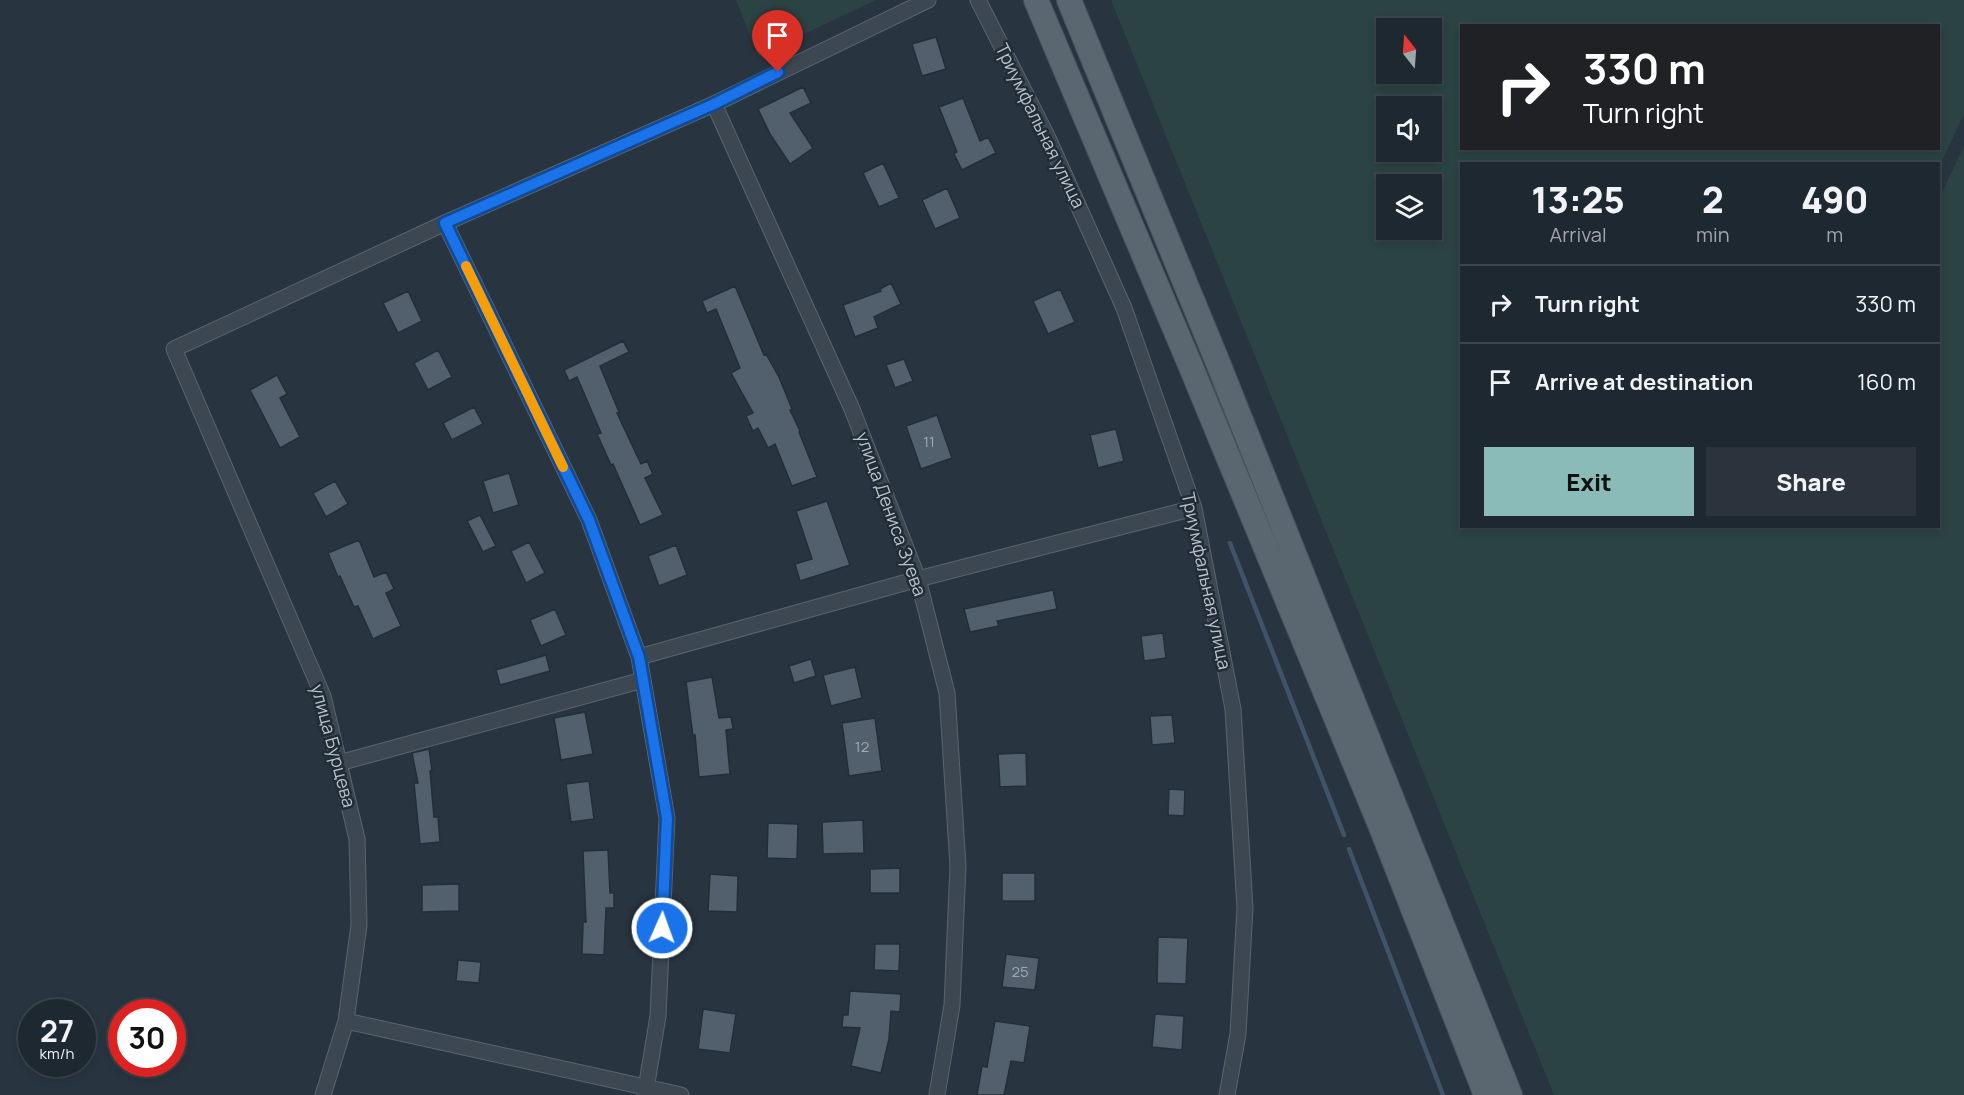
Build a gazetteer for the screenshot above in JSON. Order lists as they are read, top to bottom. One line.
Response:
{"streets":{"street":["Триумфальная улица","улица Дениса Зуева","улица Бурцева"]},"house_numbers":["11","12","25"],"north":"top","page":{"turn":["330 m","Turn right"],"eta":["13:25","Arrival","2","min","490","m"],"list":[{"name":"Turn right","value":"330 m"},{"name":"Arrive at destination","value":"160 m"}],"buttons":["Exit","Share"],"speed":"27 km/h","limit":"30"}}
